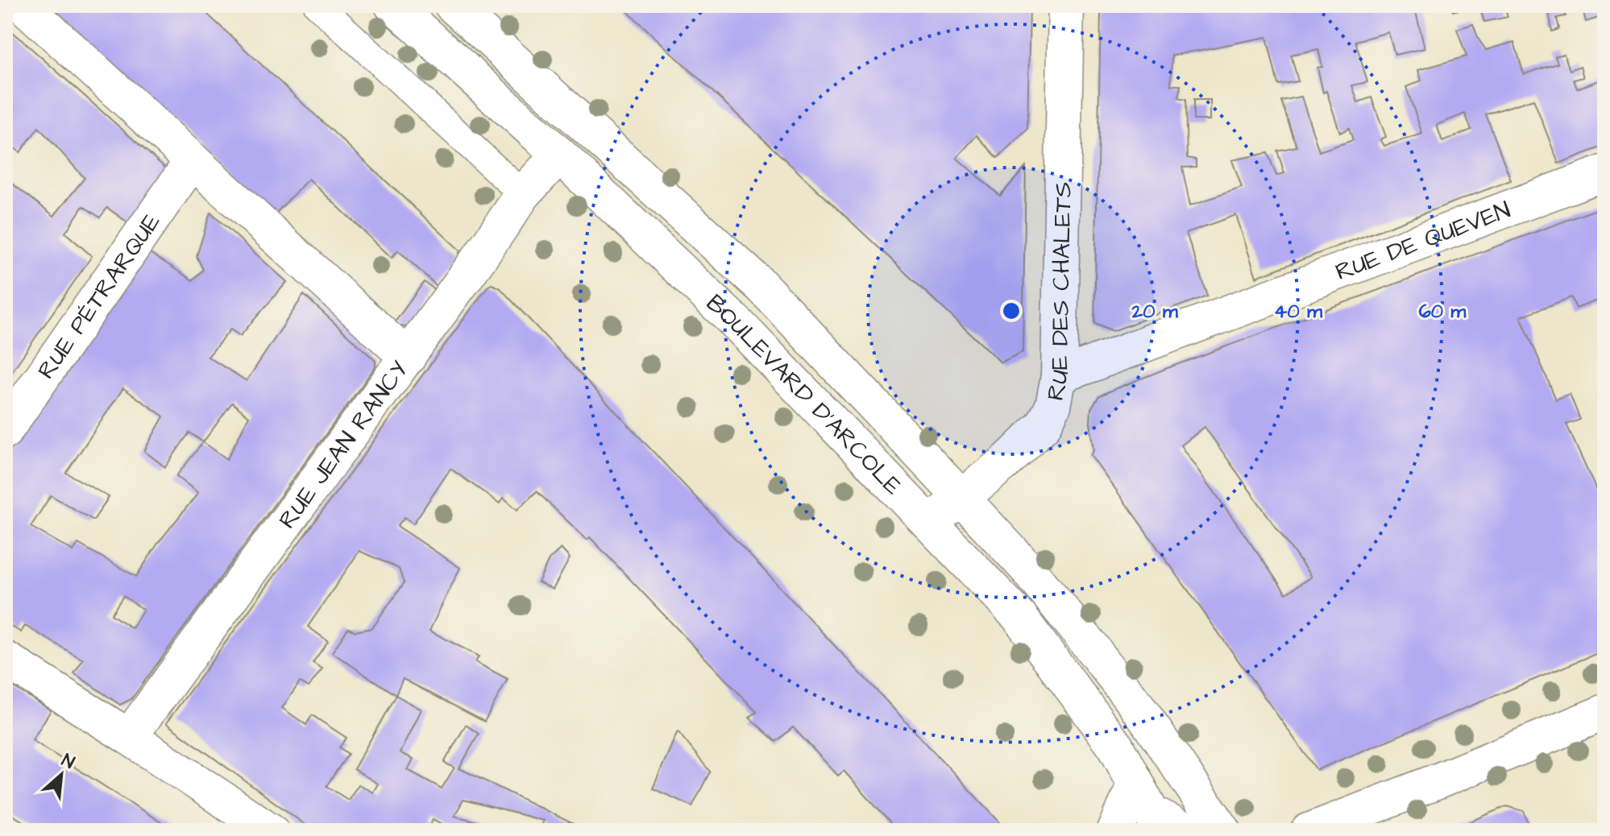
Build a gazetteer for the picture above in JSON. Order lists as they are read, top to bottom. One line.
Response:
{"streets":{"street":["RUE DE QUEVEN","RUE DES CHALETS","RUE PÉTRARQUE","BOULEVARD D'ARCOLE","RUE JEAN RANCY"]},"crossings":[["RUE DE QUEVEN","RUE DES CHALETS"],["RUE DES CHALETS","BOULEVARD D'ARCOLE"],["BOULEVARD D'ARCOLE","RUE JEAN RANCY"]],"north":"top right","rings":["20 m","40 m","60 m"]}
